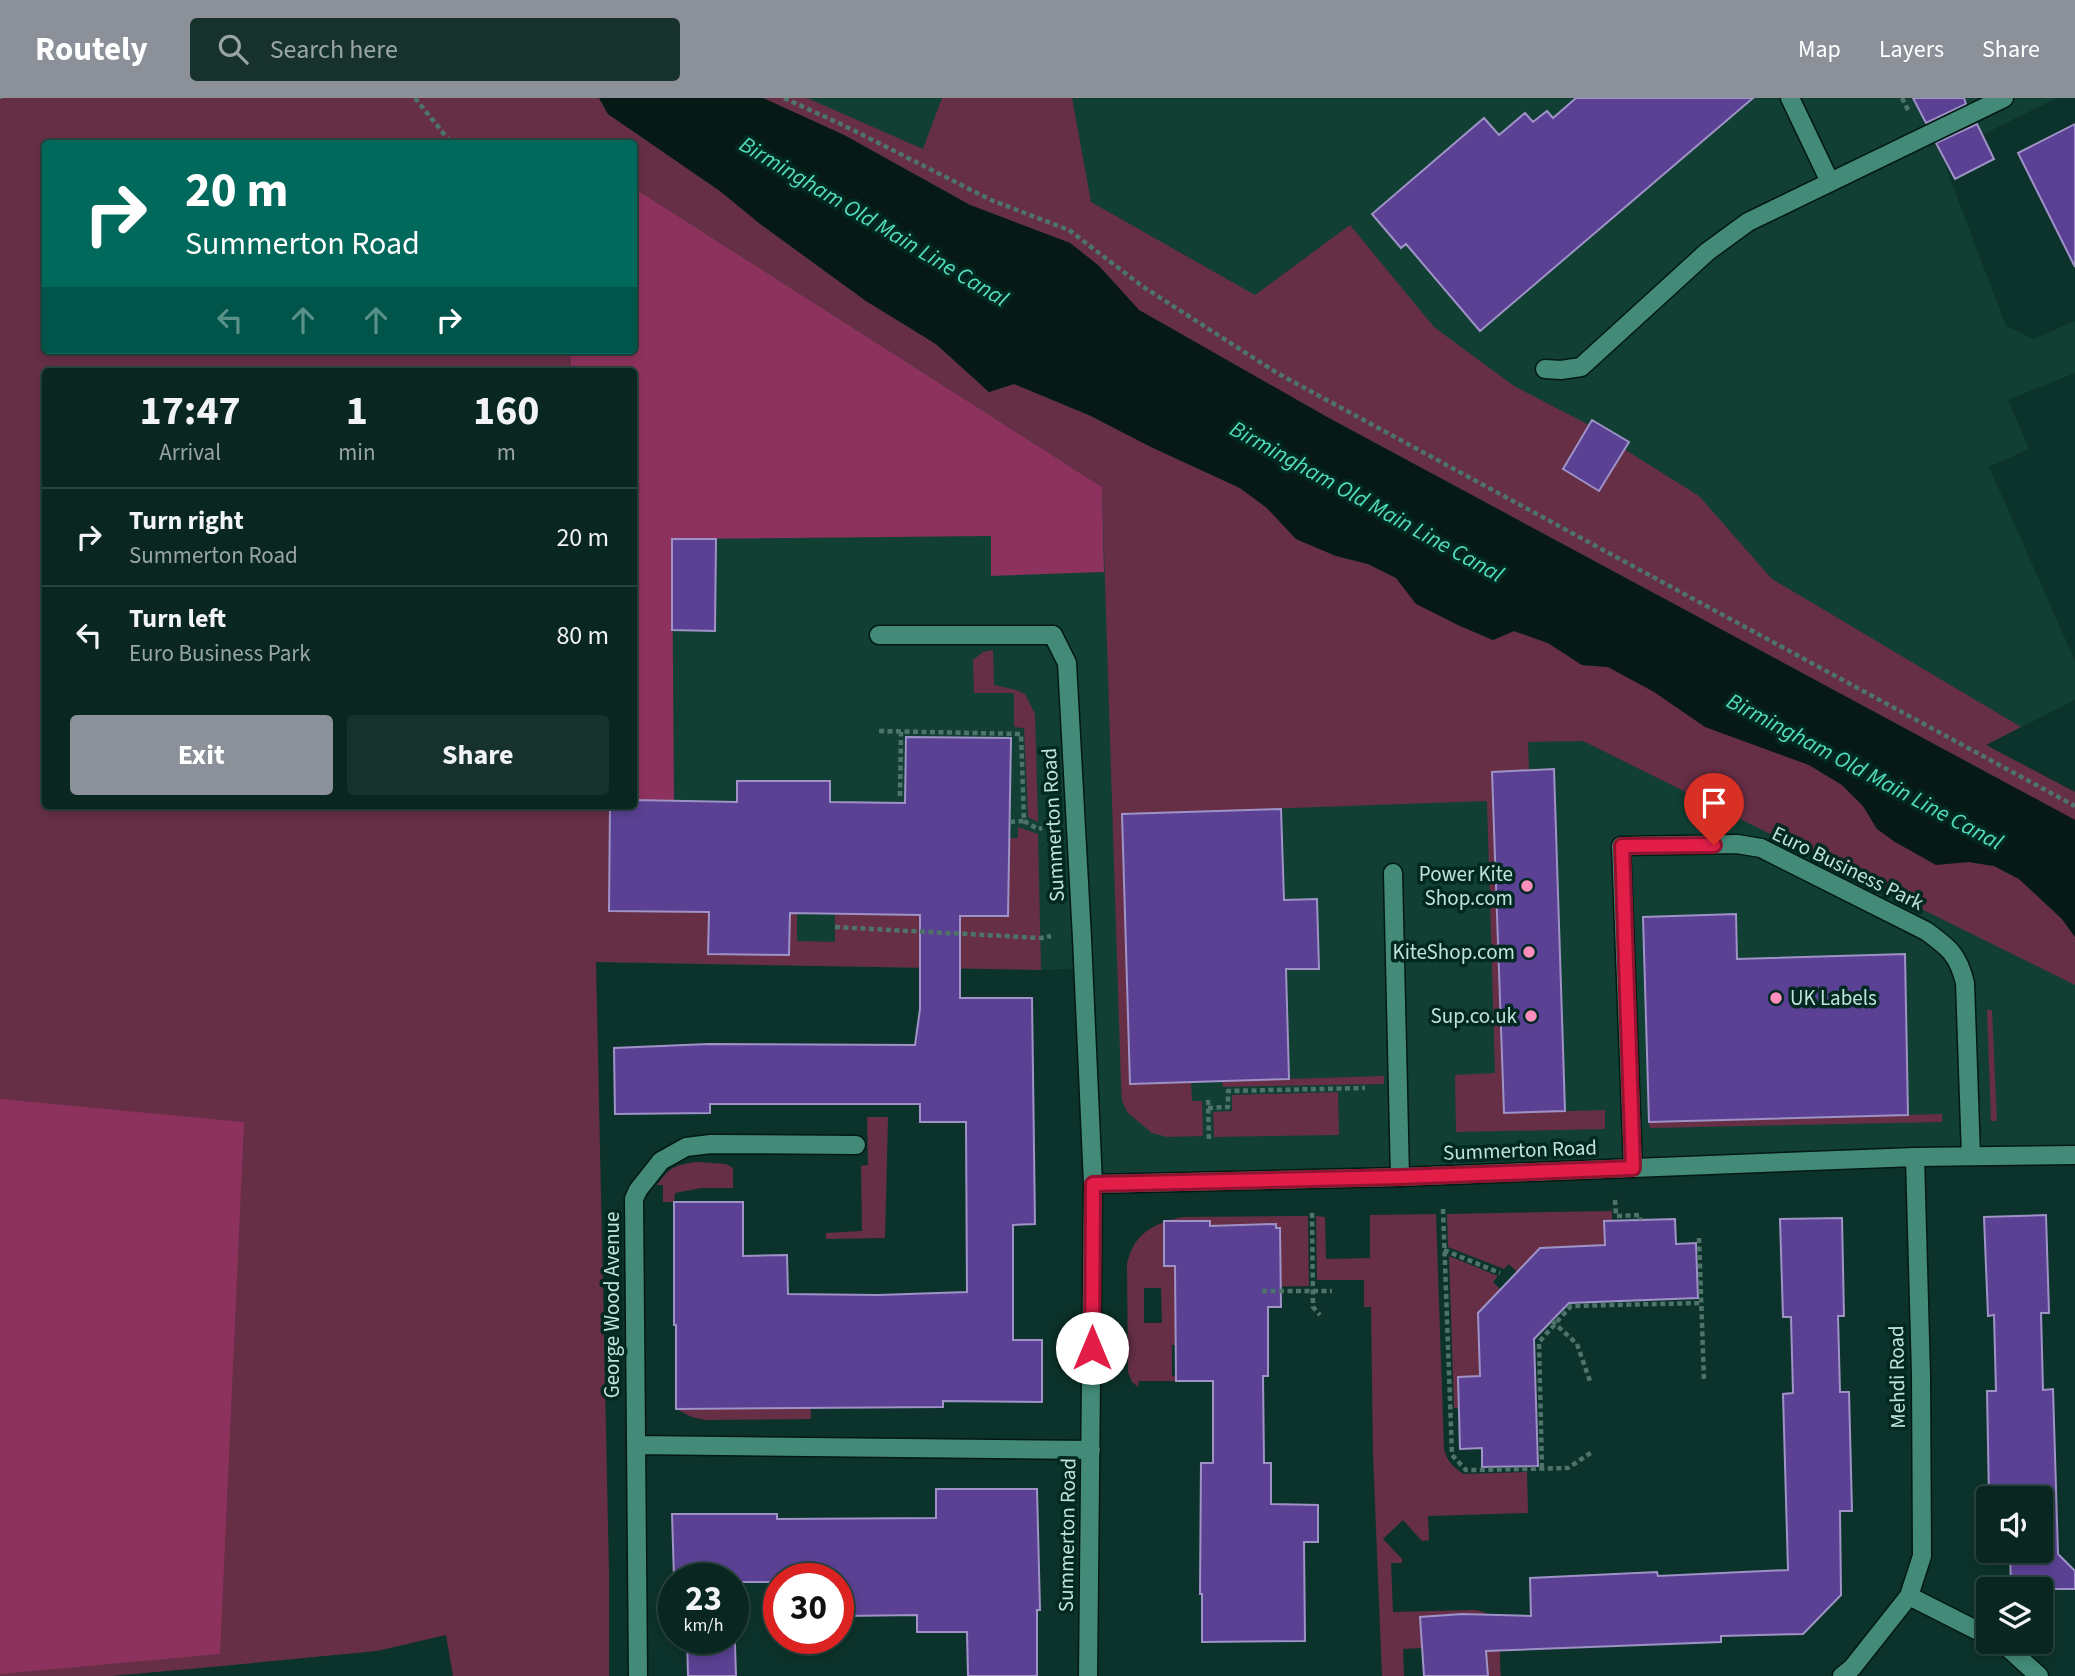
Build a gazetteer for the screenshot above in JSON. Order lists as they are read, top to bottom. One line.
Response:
{"streets":{"street":["Summerton Road","Euro Business Park","George Wood Avenue","Mehdi Road"]},"crossings":[["Summerton Road","Euro Business Park"],["Summerton Road","Mehdi Road"]],"water":["Birmingham Old Main Line Canal"],"places":["Power Kite Shop.com","KiteShop.com","UK Labels","Sup.co.uk"],"page":{"header":"Routely","search":"Search here","nav":["Map","Layers","Share"],"turn":["20 m","Summerton Road"],"eta":["17:47","Arrival","1","min","160","m"],"list":[{"name":"Turn right","note":"Summerton Road","value":"20 m"},{"name":"Turn left","note":"Euro Business Park","value":"80 m"}],"buttons":["Exit","Share"],"speed":"23 km/h","limit":"30"}}
